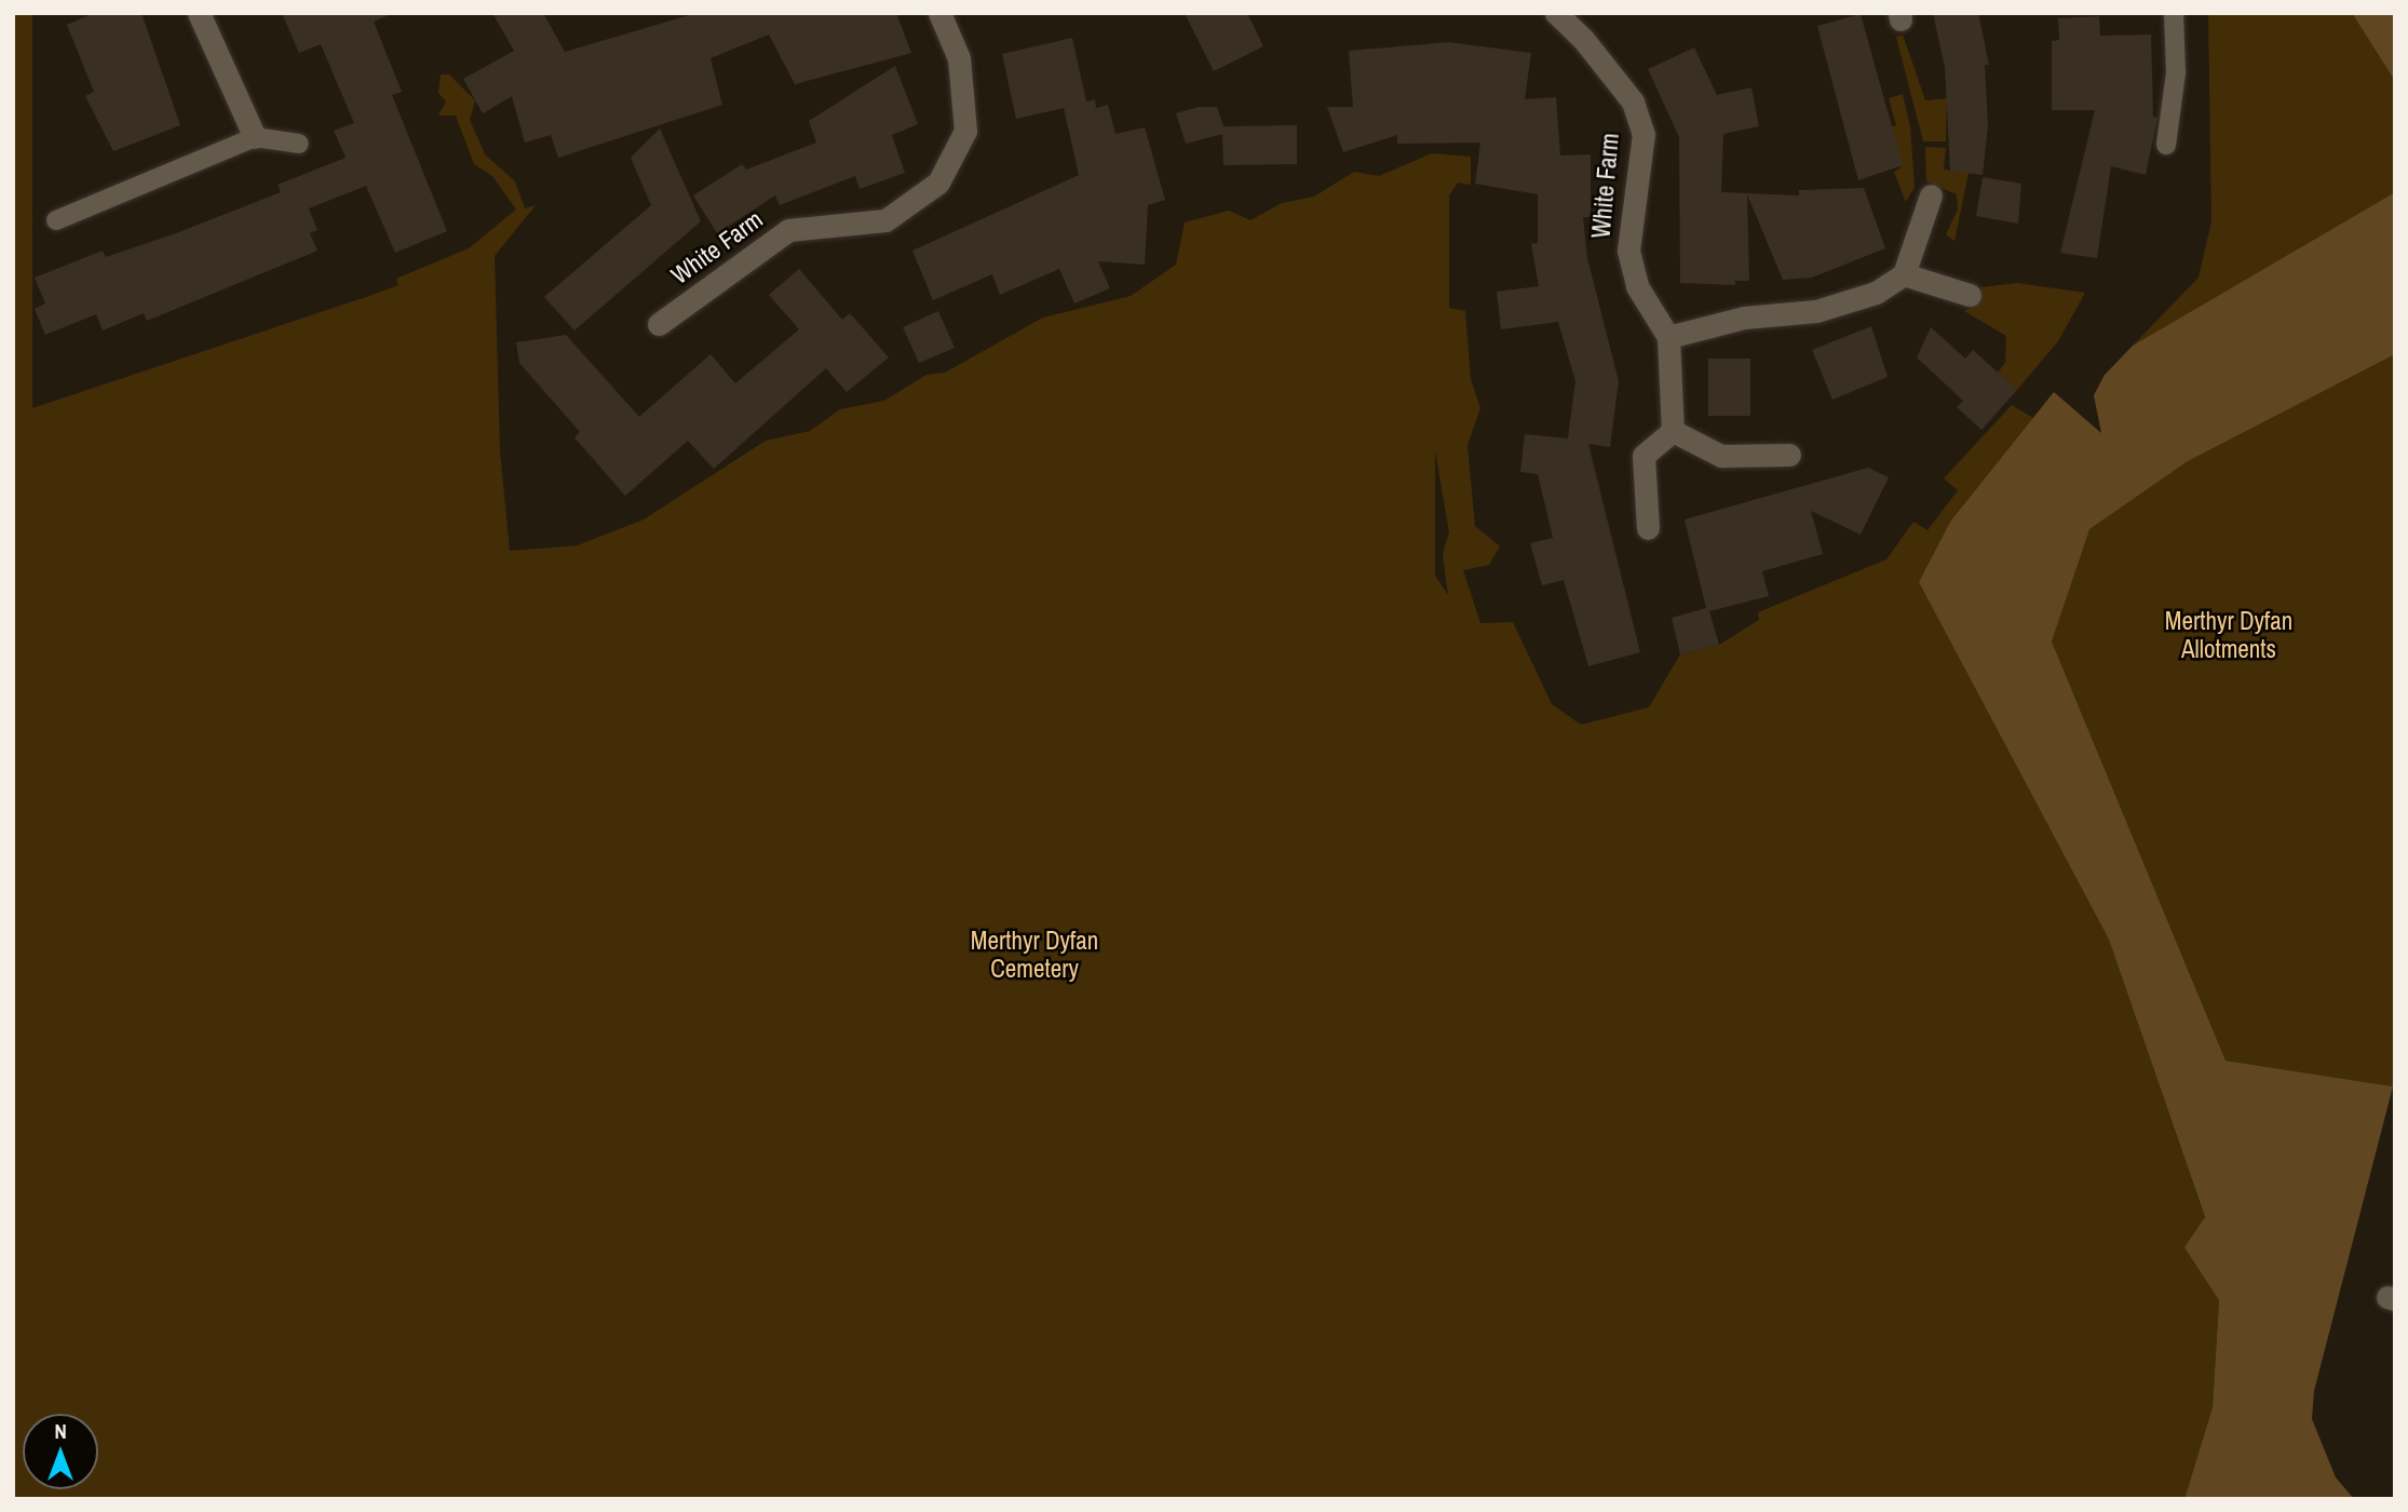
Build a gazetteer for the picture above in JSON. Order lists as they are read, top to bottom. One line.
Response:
{"streets":{"street":["White Farm"]},"parks":["Merthyr Dyfan Allotments","Merthyr Dyfan Cemetery"],"north":"top"}
